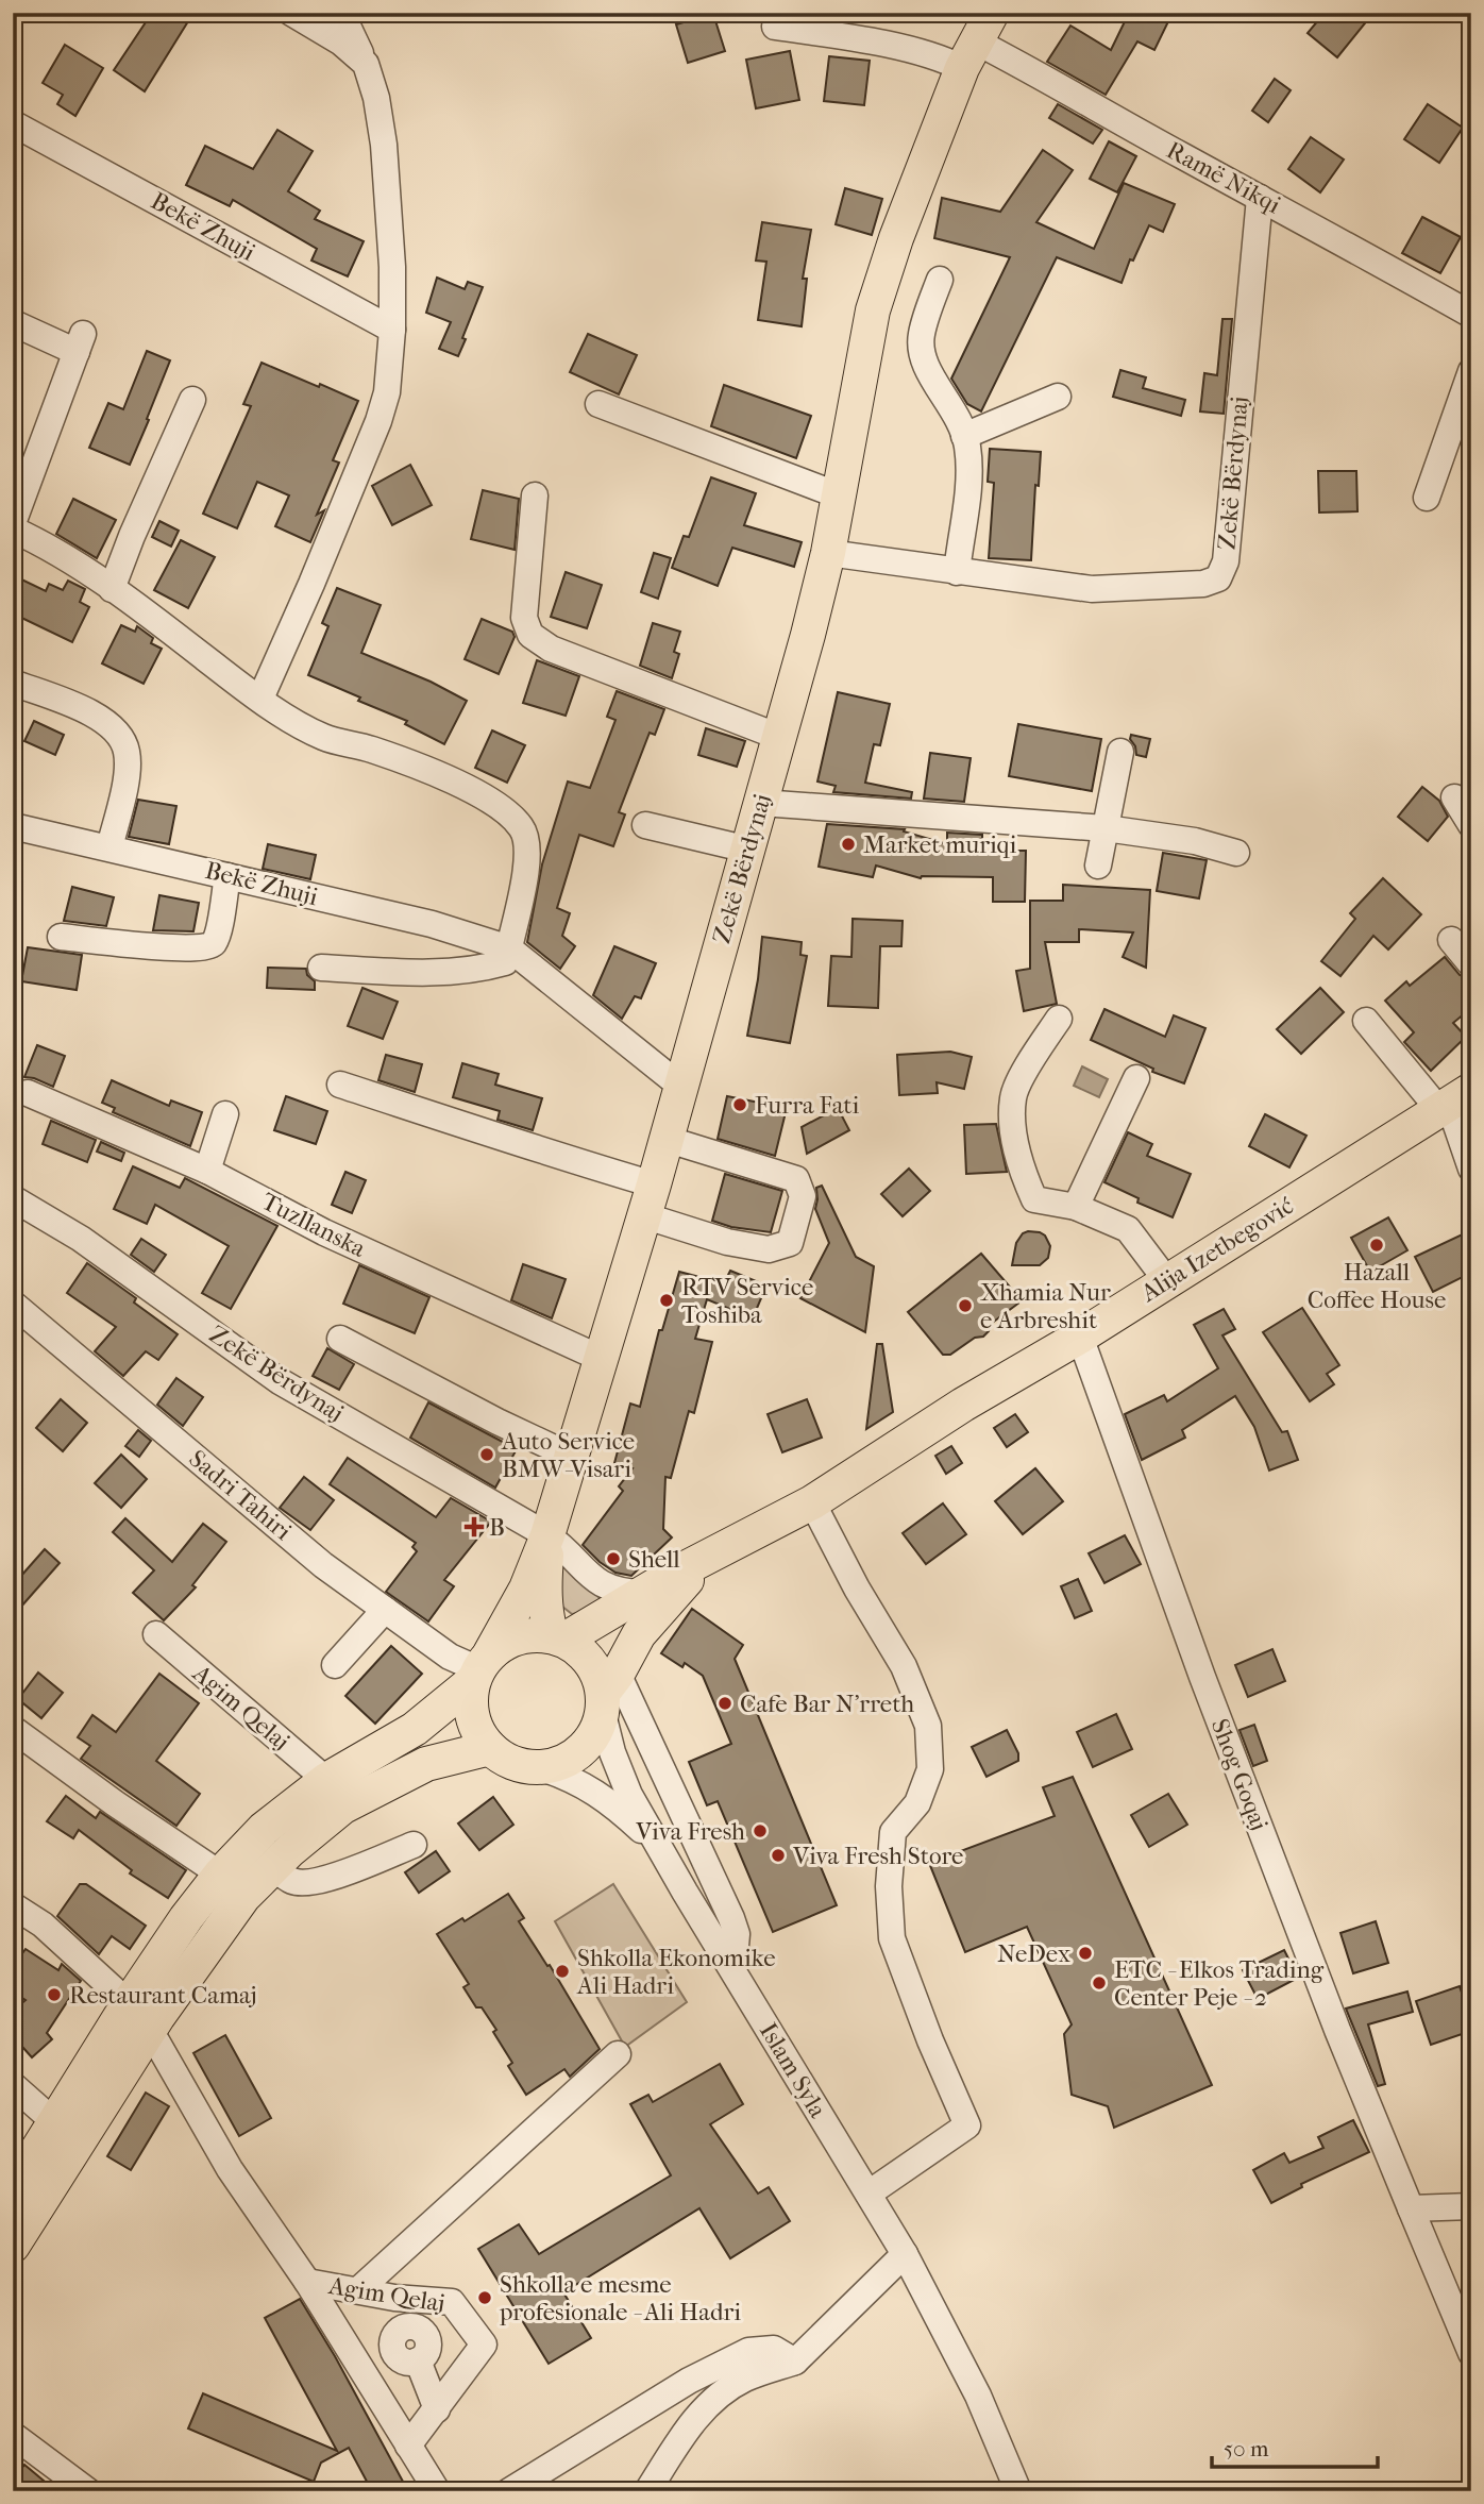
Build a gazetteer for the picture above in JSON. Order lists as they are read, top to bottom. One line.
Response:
{"streets":{"main road":["Zekë Bërdynaj","Alija Izetbegović"],"street":["Ramë Nikqi","Bekë Zhuji","Tuzllanska","Sadri Tahiri","Agim Qelaj","Shog Goqaj","Islam Syla"]},"crossings":[["Ramë Nikqi","Zekë Bërdynaj"],["Bekë Zhuji","Zekë Bërdynaj"],["Zekë Bërdynaj","Tuzllanska"],["Zekë Bërdynaj","Alija Izetbegović"],["Zekë Bërdynaj","Sadri Tahiri"],["Zekë Bërdynaj","Islam Syla"],["Alija Izetbegović","Sadri Tahiri"],["Alija Izetbegović","Shog Goqaj"],["Alija Izetbegović","Islam Syla"],["Sadri Tahiri","Islam Syla"]],"places":{"other":["Market muriqi","Furra Fati","Hazall Coffee House","RTV Service Toshiba","Xhamia Nur e Arbreshit","Auto Service BMW-Visari","Shell","Cafe Bar N’rreth","Viva Fresh","Viva Fresh Store","NeDex","Shkolla Ekonomike Ali Hadri","ETC - Elkos Trading Center Peje - 2","Restaurant Camaj","Shkolla e mesme profesionale - Ali Hadri"],"health":["B"]},"scale_bar":"50 m"}
